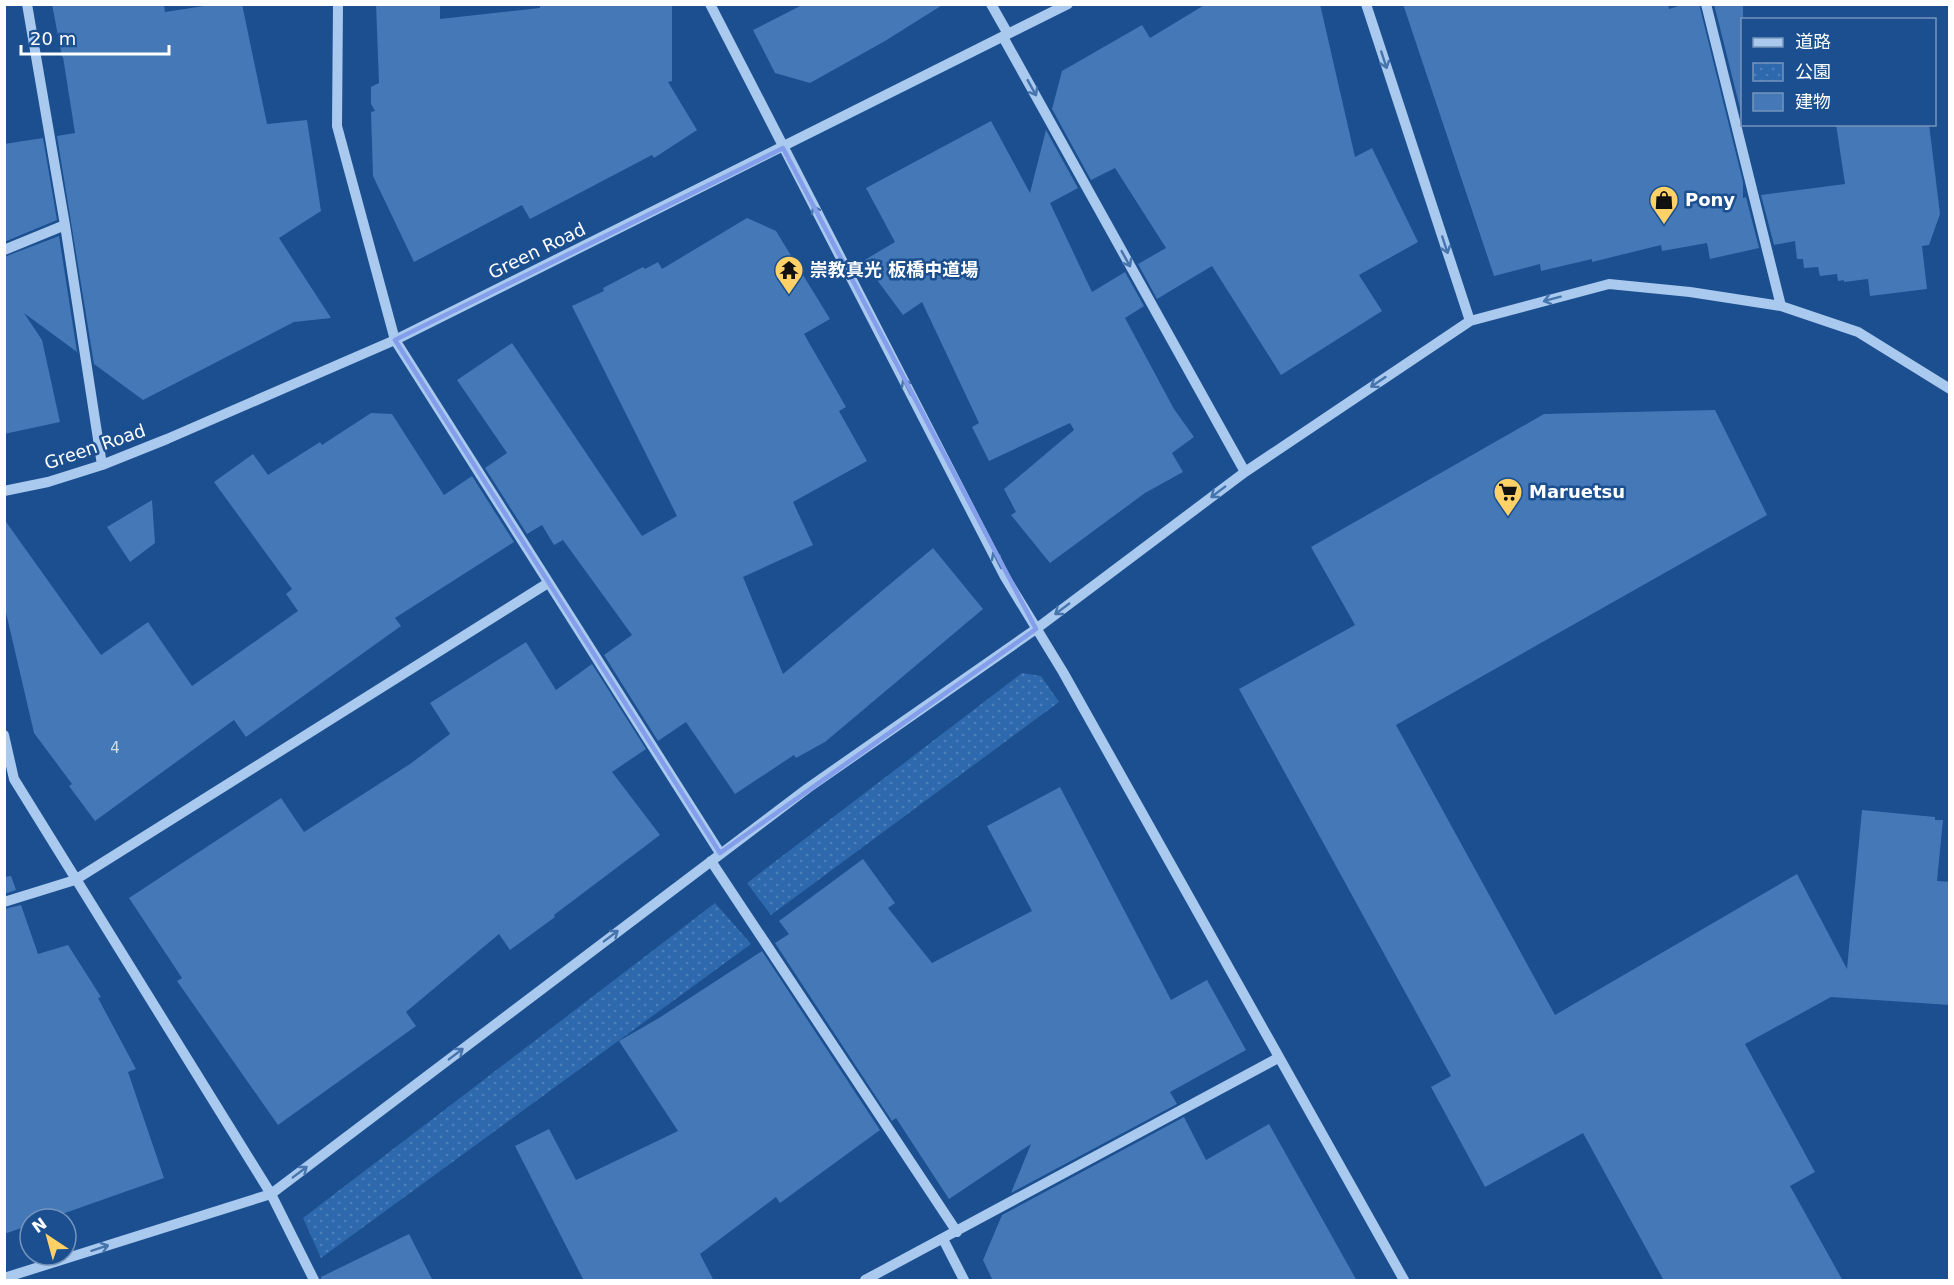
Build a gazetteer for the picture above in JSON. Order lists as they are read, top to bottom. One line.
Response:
{"streets":{"street":["Green Road"]},"places":{"shop":["Pony"],"temple":["崇教真光 板橋中道場"],"supermarket":["Maruetsu"]},"house_numbers":["4"],"legend":["道路","公園","建物"],"scale_bar":"20 m","north":"top left"}
